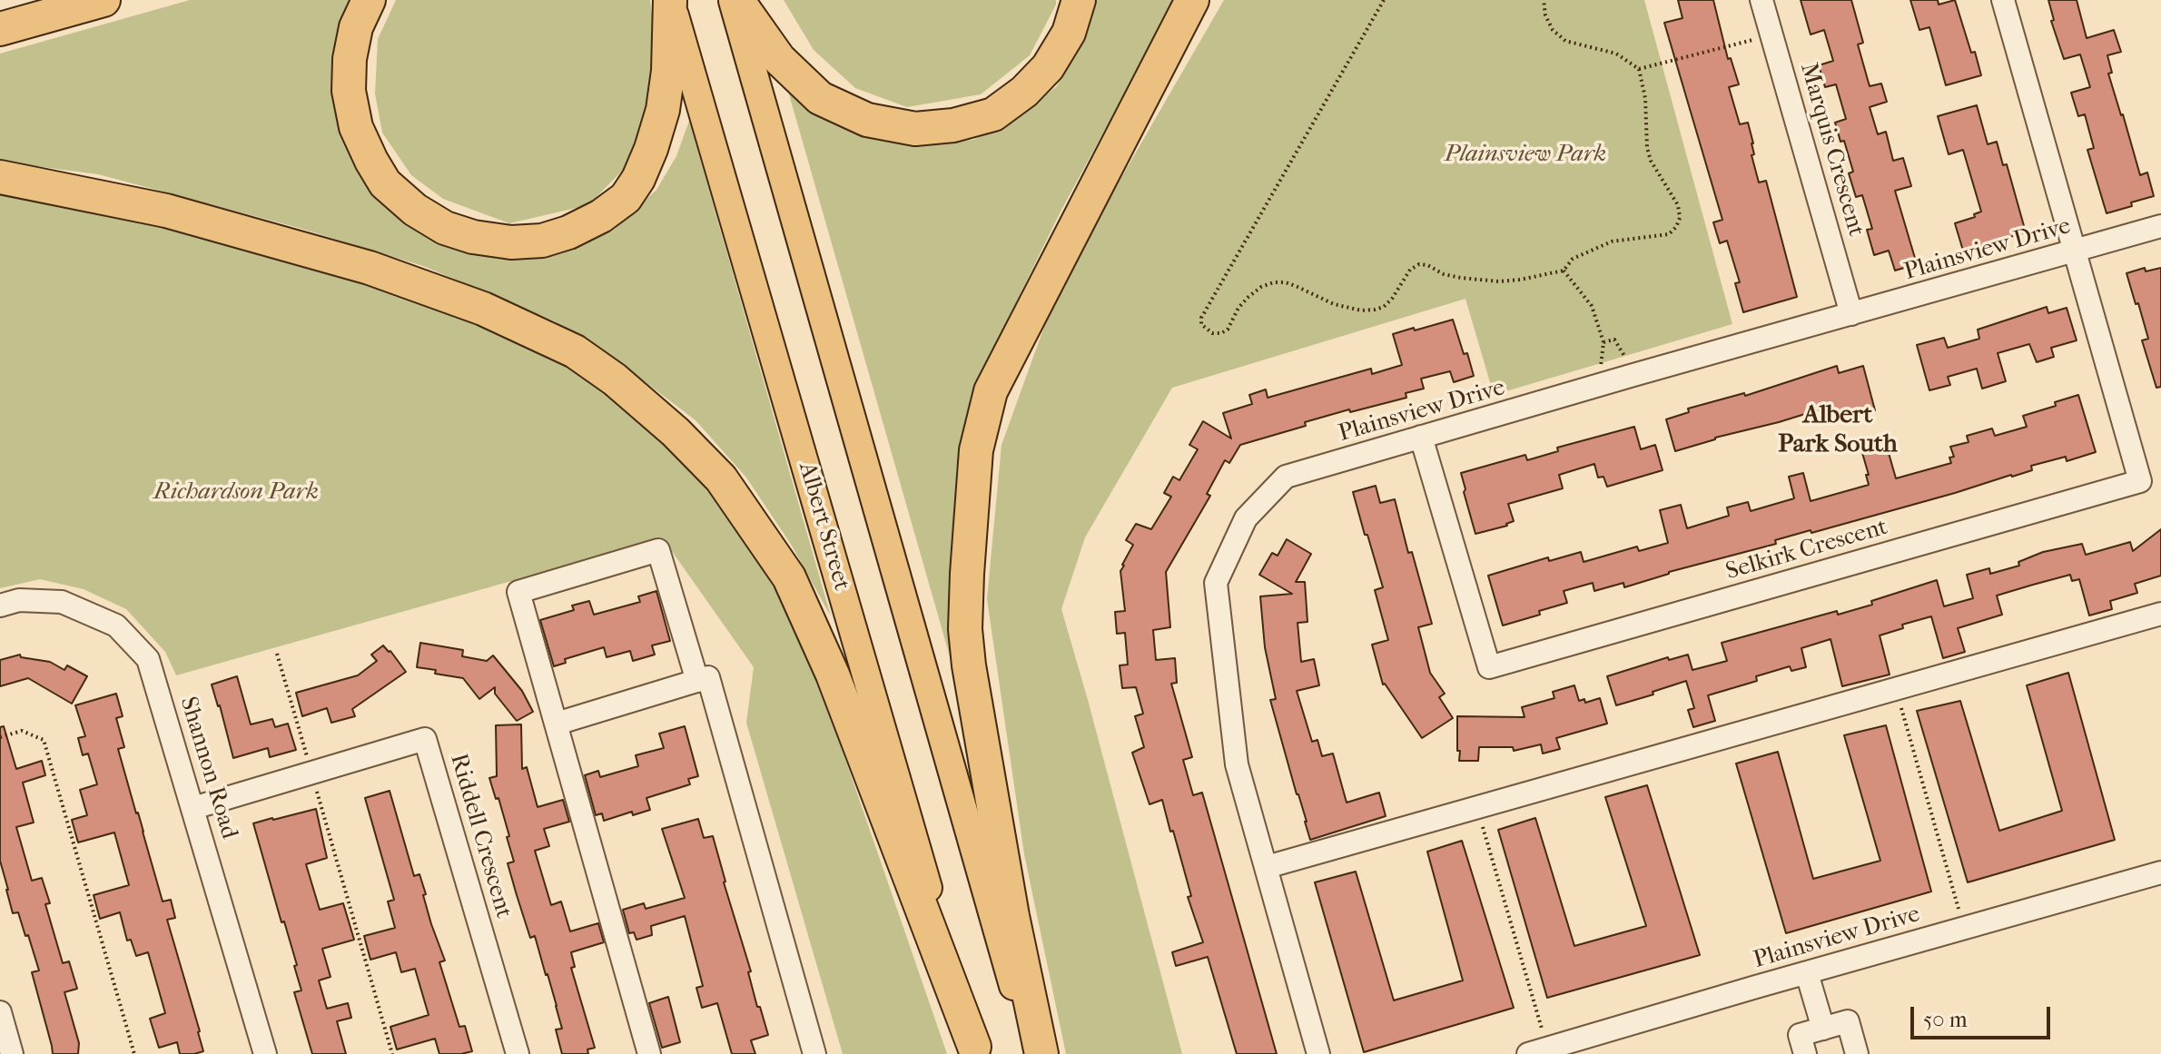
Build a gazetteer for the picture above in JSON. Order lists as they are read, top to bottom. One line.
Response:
{"streets":{"main road":["Albert Street"],"street":["Marquis Crescent","Plainsview Drive","Selkirk Crescent","Shannon Road","Riddell Crescent"]},"crossings":[["Marquis Crescent","Plainsview Drive"],["Plainsview Drive","Selkirk Crescent"],["Shannon Road","Riddell Crescent"]],"districts":["Albert Park South"],"parks":["Plainsview Park","Richardson Park"],"scale_bar":"50 m"}
